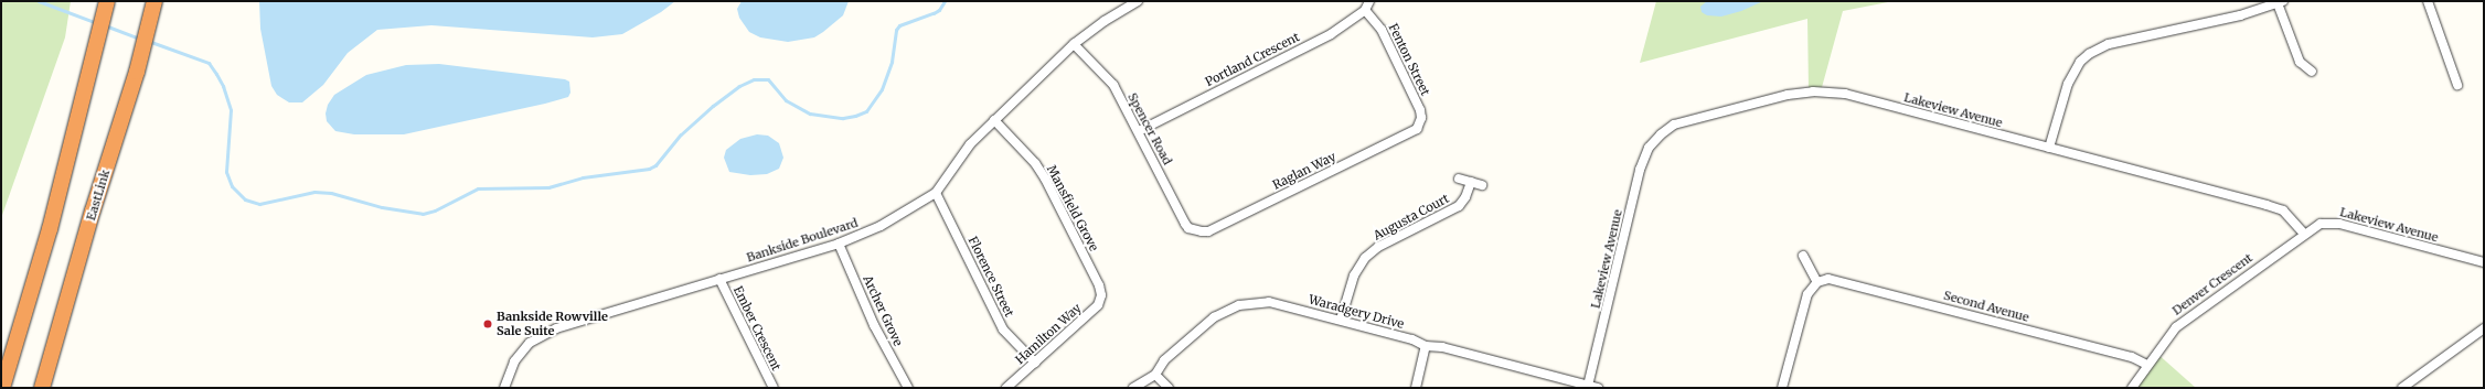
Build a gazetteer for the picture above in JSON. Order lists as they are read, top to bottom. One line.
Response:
{"streets":{"highway":["EastLink"],"street":["Portland Crescent","Fenton Street","Lakeview Avenue","Spencer Road","Raglan Way","Mansfield Grove","Augusta Court","Bankside Boulevard","Florence Street","Denver Crescent","Second Avenue","Archer Grove","Waradgery Drive","Ember Crescent","Hamilton Way"]},"crossings":[["Portland Crescent","Fenton Street"],["Portland Crescent","Spencer Road"],["Fenton Street","Raglan Way"],["Lakeview Avenue","Denver Crescent"],["Lakeview Avenue","Waradgery Drive"],["Spencer Road","Raglan Way"],["Spencer Road","Bankside Boulevard"],["Mansfield Grove","Bankside Boulevard"],["Mansfield Grove","Hamilton Way"],["Augusta Court","Waradgery Drive"],["Bankside Boulevard","Florence Street"],["Bankside Boulevard","Archer Grove"],["Bankside Boulevard","Ember Crescent"],["Florence Street","Hamilton Way"],["Denver Crescent","Second Avenue"]],"places":["Bankside Rowville Sale Suite"]}
